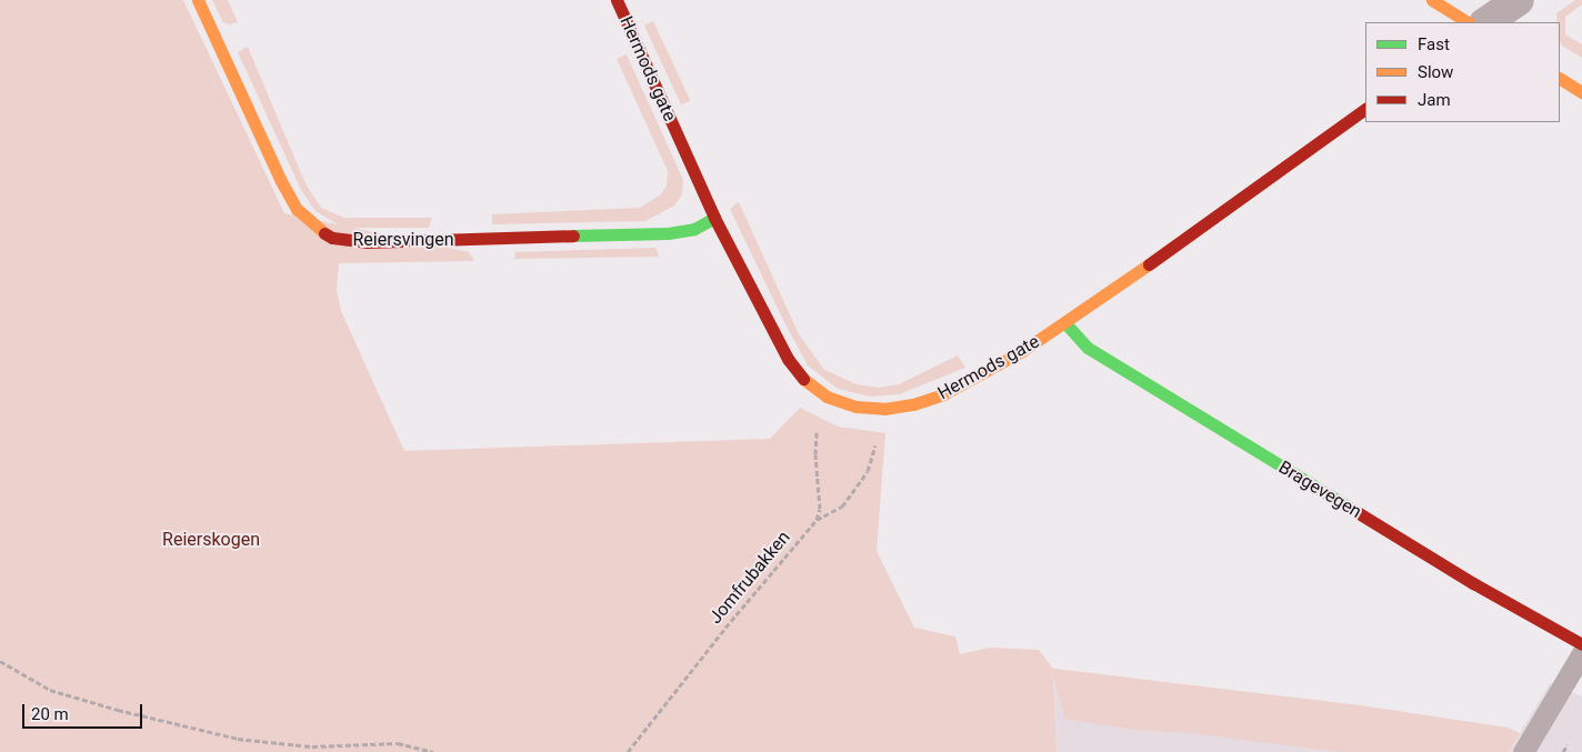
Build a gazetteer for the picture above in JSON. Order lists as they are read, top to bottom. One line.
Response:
{"streets":{"street":["Hermods gate","Reiersvingen","Bragevegen"],"path":["Jomfrubakken"]},"crossings":[["Hermods gate","Reiersvingen"],["Hermods gate","Bragevegen"]],"parks":["Reierskogen"],"legend":["Fast","Slow","Jam"],"scale_bar":"20 m"}
